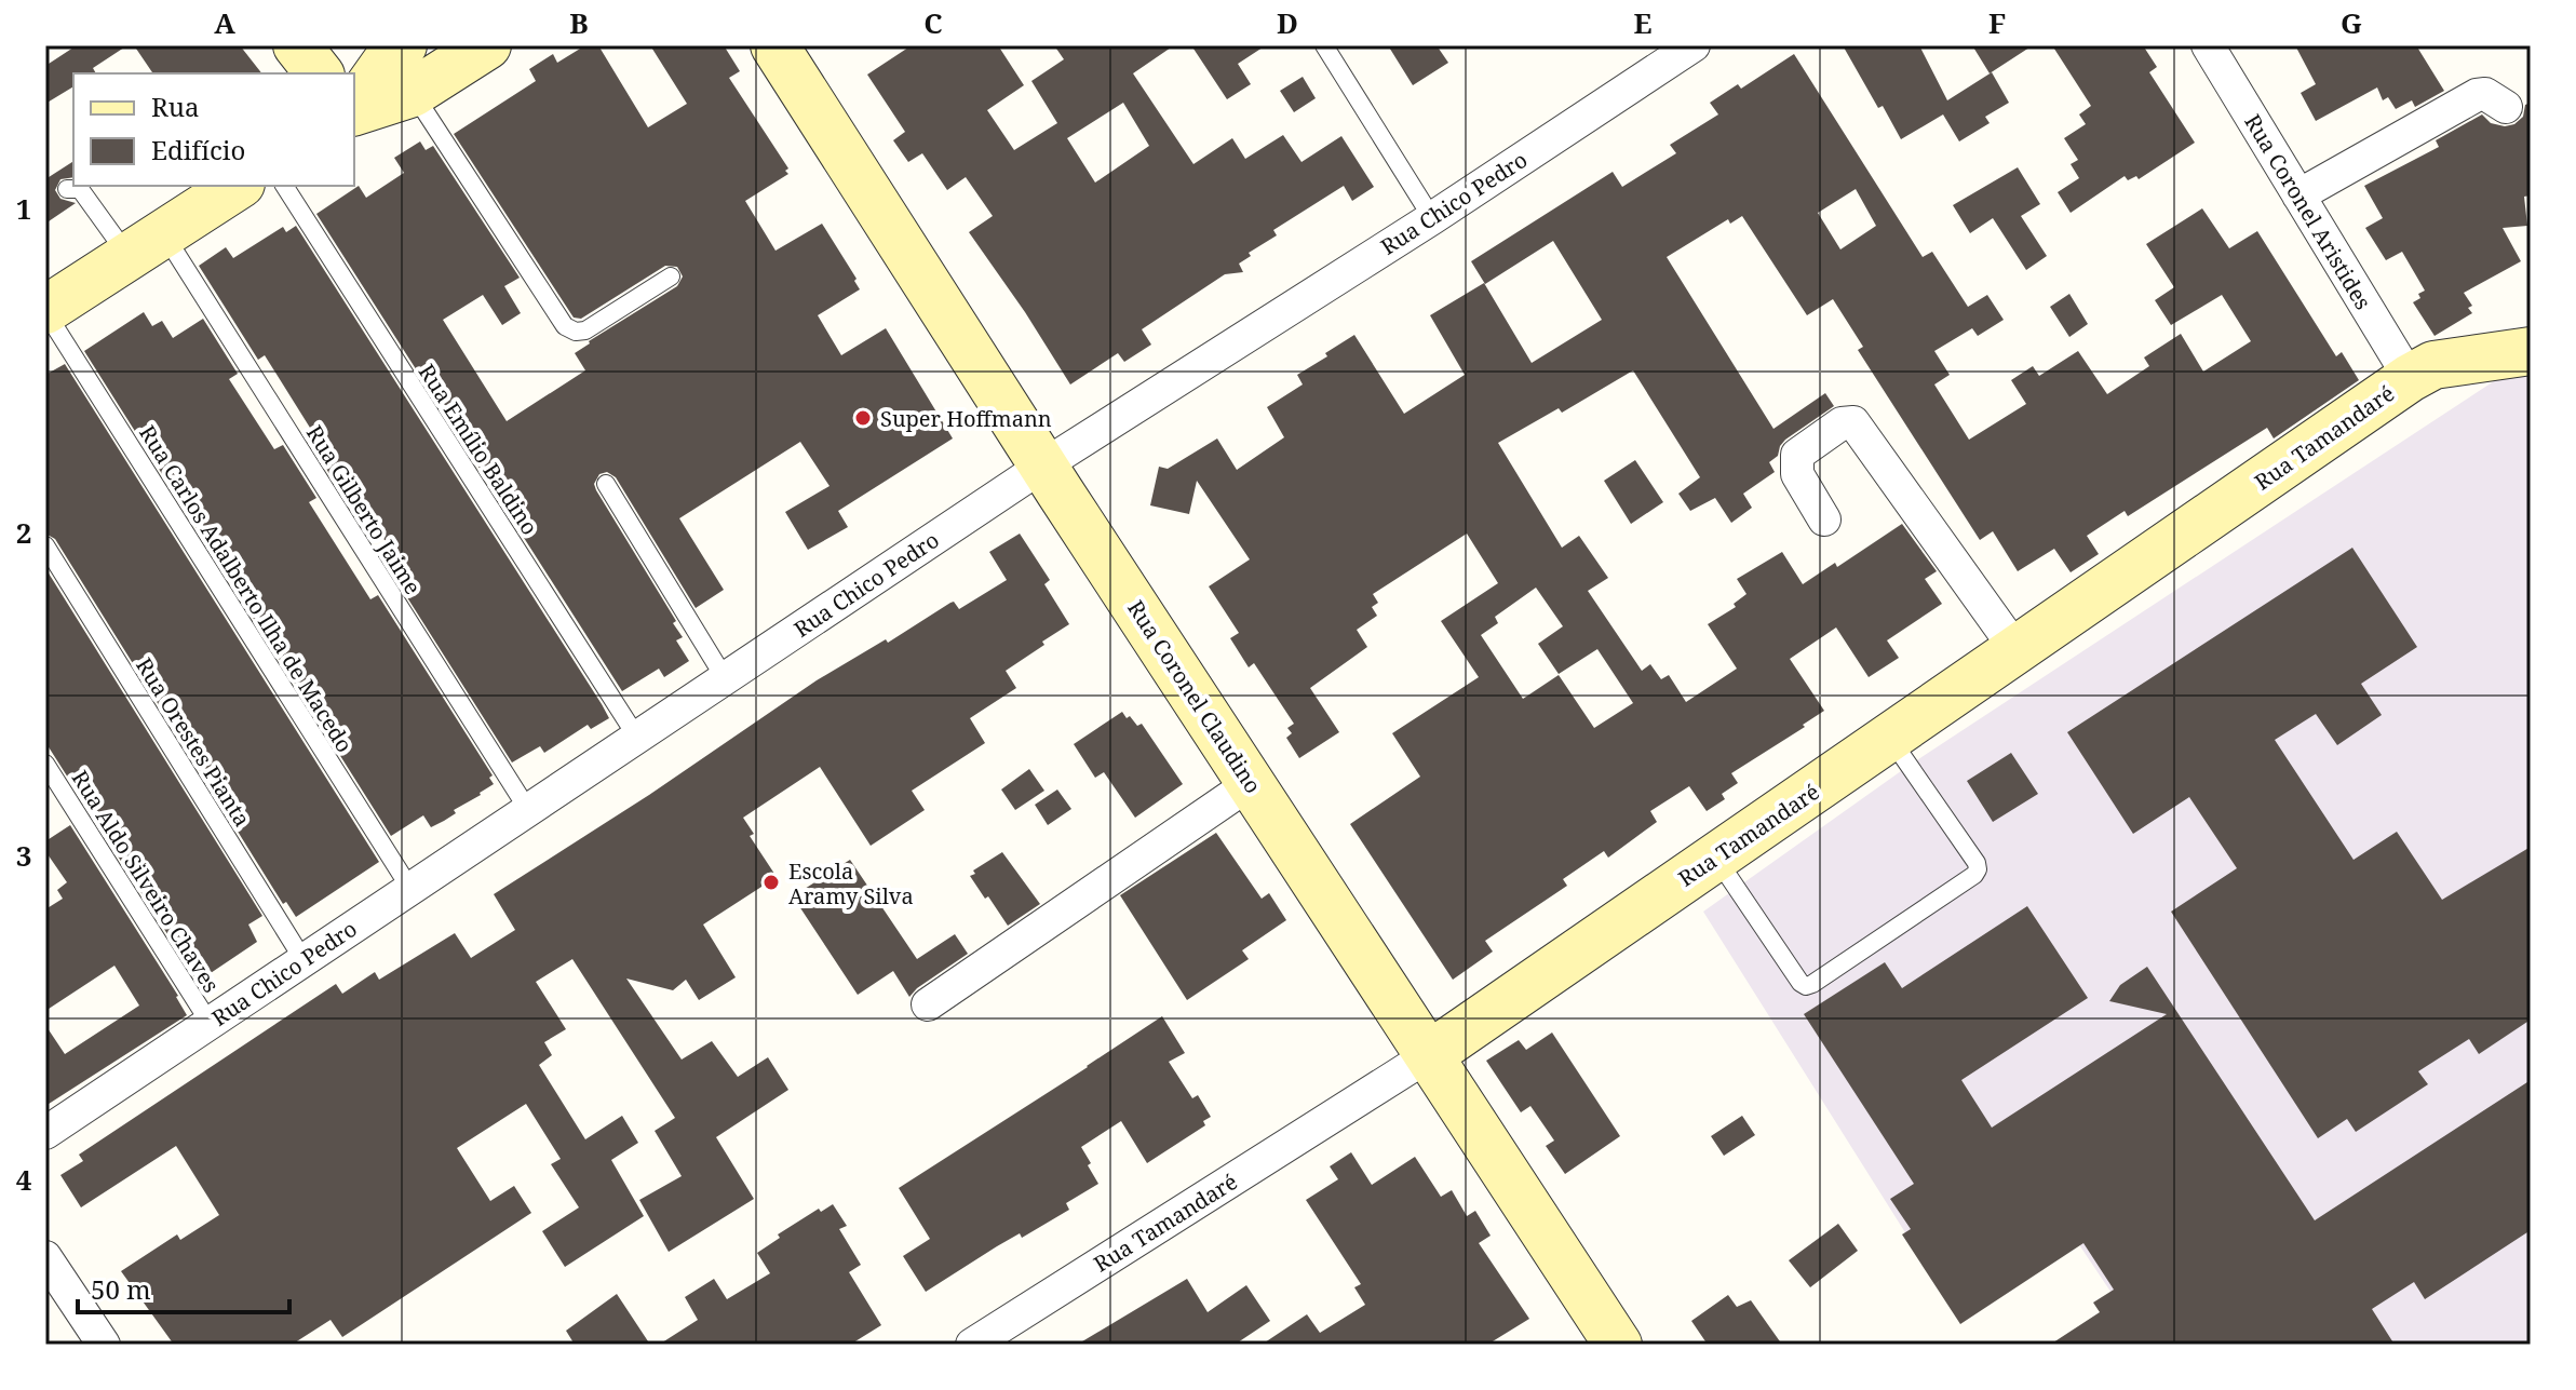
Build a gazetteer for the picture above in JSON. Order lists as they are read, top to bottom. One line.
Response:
{"streets":{"street":["Rua Chico Pedro","Rua Coronel Aristides","Rua Tamandaré","Rua Coronel Claudino"],"lane":["Rua Emílio Baldino","Rua Gilberto Jaime","Rua Carlos Adalberto Ilha de Macedo","Rua Orestes Pianta","Rua Aldo Silveiro Chaves"]},"crossings":[["Rua Chico Pedro","Rua Emílio Baldino"],["Rua Chico Pedro","Rua Gilberto Jaime"],["Rua Chico Pedro","Rua Carlos Adalberto Ilha de Macedo"],["Rua Chico Pedro","Rua Coronel Claudino"],["Rua Chico Pedro","Rua Orestes Pianta"],["Rua Chico Pedro","Rua Aldo Silveiro Chaves"],["Rua Coronel Aristides","Rua Tamandaré"],["Rua Tamandaré","Rua Coronel Claudino"]],"places":["Super Hoffmann","Escola Aramy Silva"],"legend":["Rua","Edifício"],"scale_bar":"50 m","grid":{"columns":["A","B","C","D","E","F","G"],"rows":["1","2","3","4"]}}
